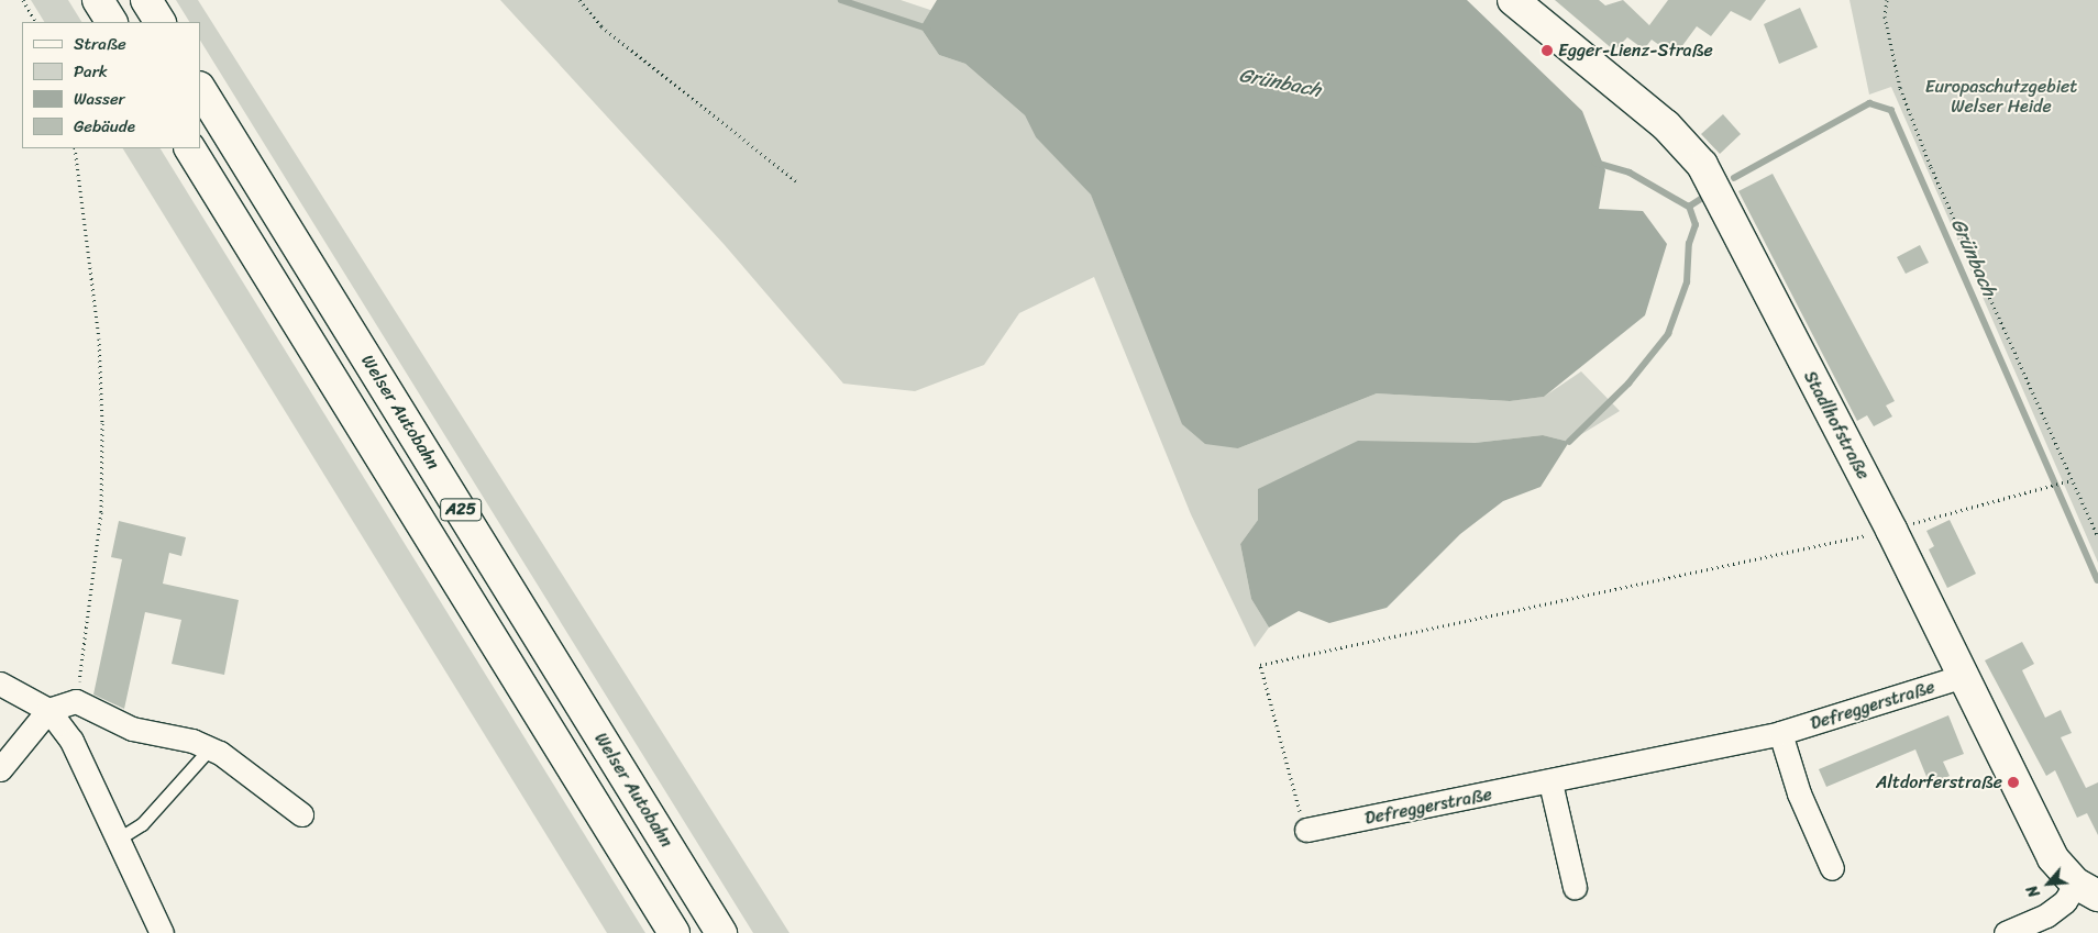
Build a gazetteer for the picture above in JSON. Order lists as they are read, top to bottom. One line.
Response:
{"streets":{"main road":["Welser Autobahn","Stadlhofstraße","A25"],"street":["Defreggerstraße"]},"crossings":[["Stadlhofstraße","Defreggerstraße"]],"water":["Grünbach"],"parks":["Europaschutzgebiet Welser Heide"],"places":["Egger-Lienz-Straße","Altdorferstraße"],"legend":["Straße","Park","Wasser","Gebäude"],"north":"bottom left"}
